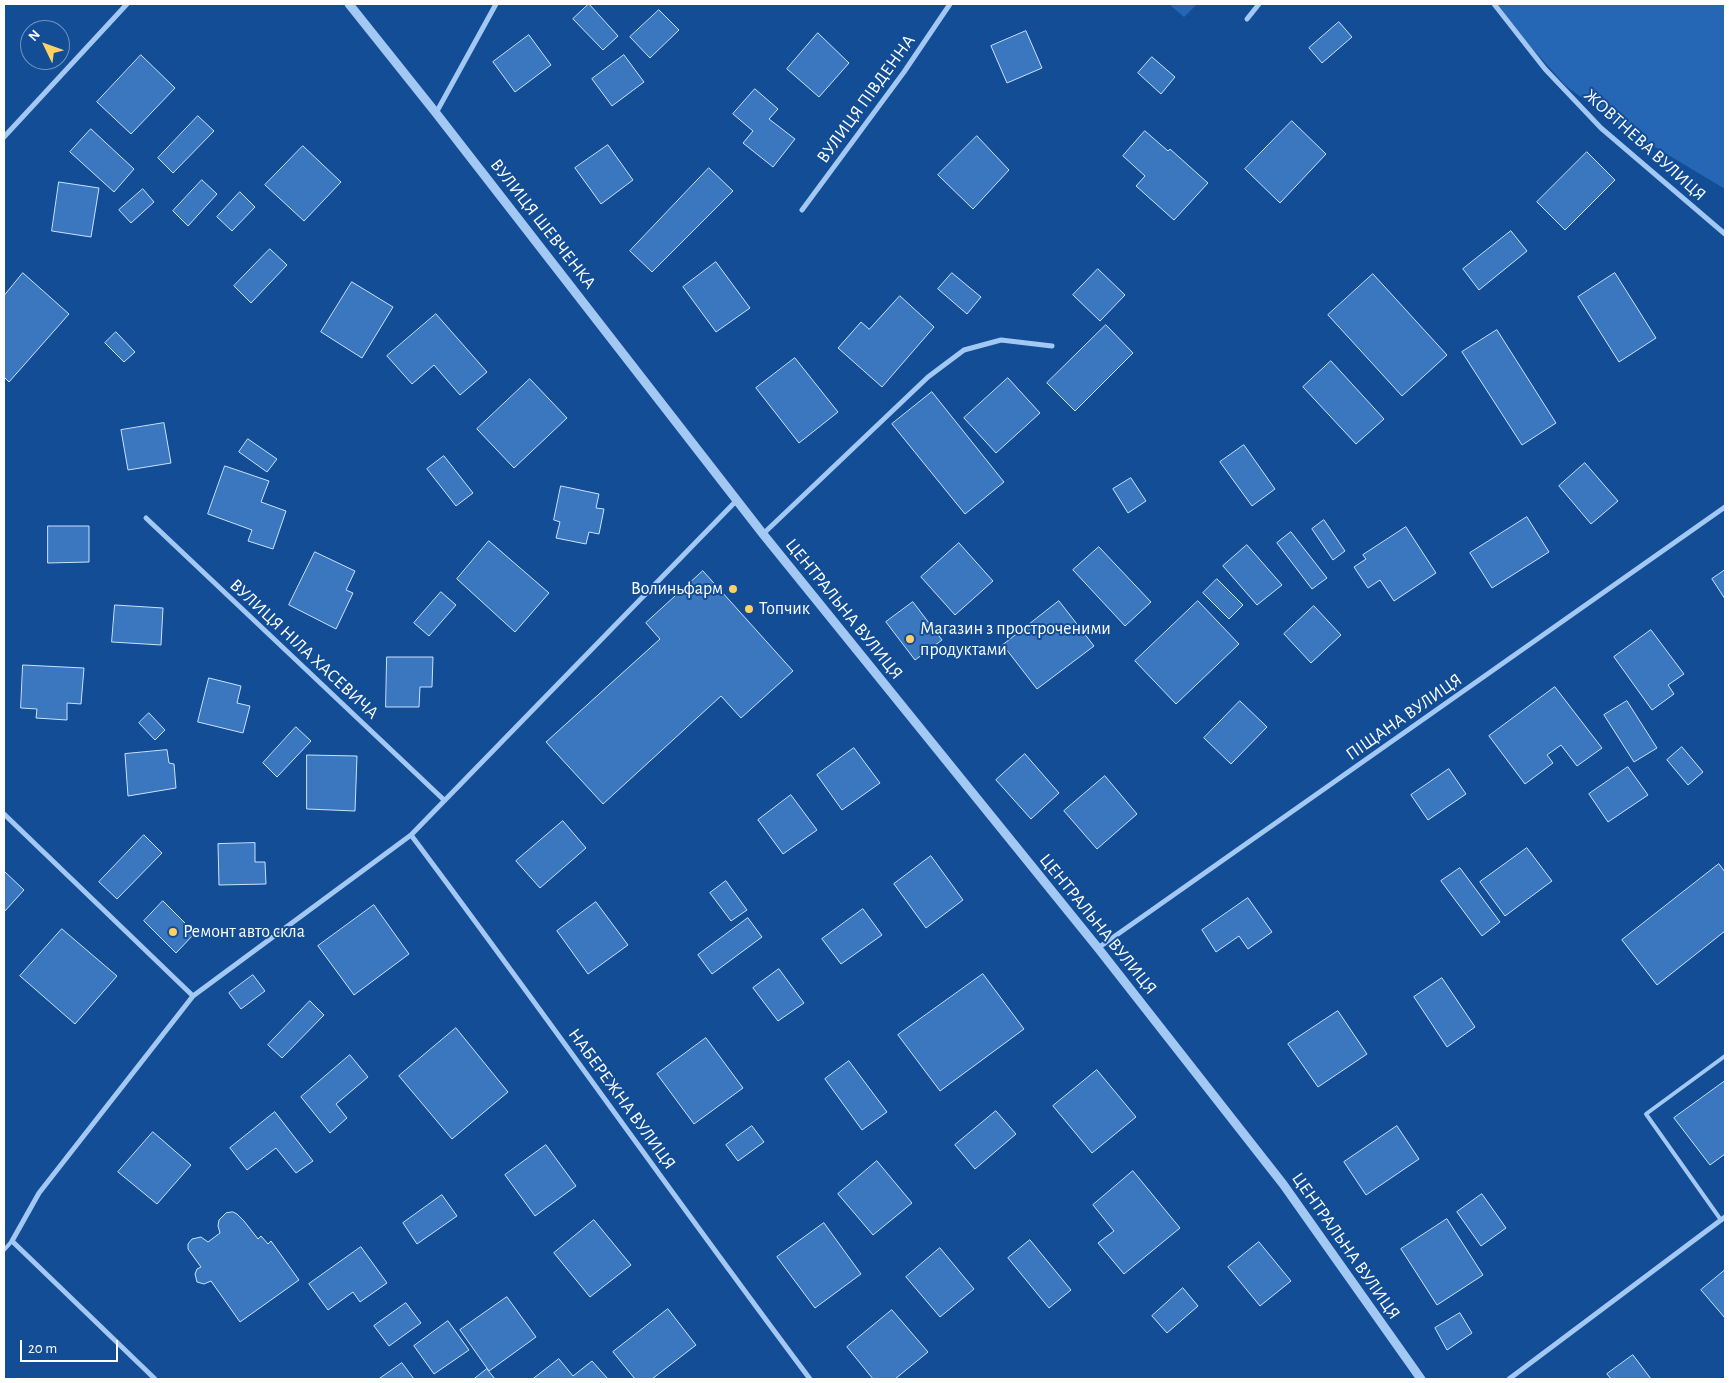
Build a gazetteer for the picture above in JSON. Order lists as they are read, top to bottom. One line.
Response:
{"streets":{"street":["ВУЛИЦЯ ПІВДЕННА","ЖОВТНЕВА ВУЛИЦЯ","ВУЛИЦЯ ШЕВЧЕНКА","ЦЕНТРАЛЬНА ВУЛИЦЯ","ВУЛИЦЯ НІЛА ХАСЕВИЧА","ПІЩАНА ВУЛИЦЯ","НАБЕРЕЖНА ВУЛИЦЯ"]},"crossings":[["ВУЛИЦЯ ШЕВЧЕНКА","ЦЕНТРАЛЬНА ВУЛИЦЯ"],["ЦЕНТРАЛЬНА ВУЛИЦЯ","ПІЩАНА ВУЛИЦЯ"]],"places":["Волиньфарм","Топчик","Магазин з простроченими продуктами","Ремонт авто скла"],"scale_bar":"20 m","north":"top left"}
